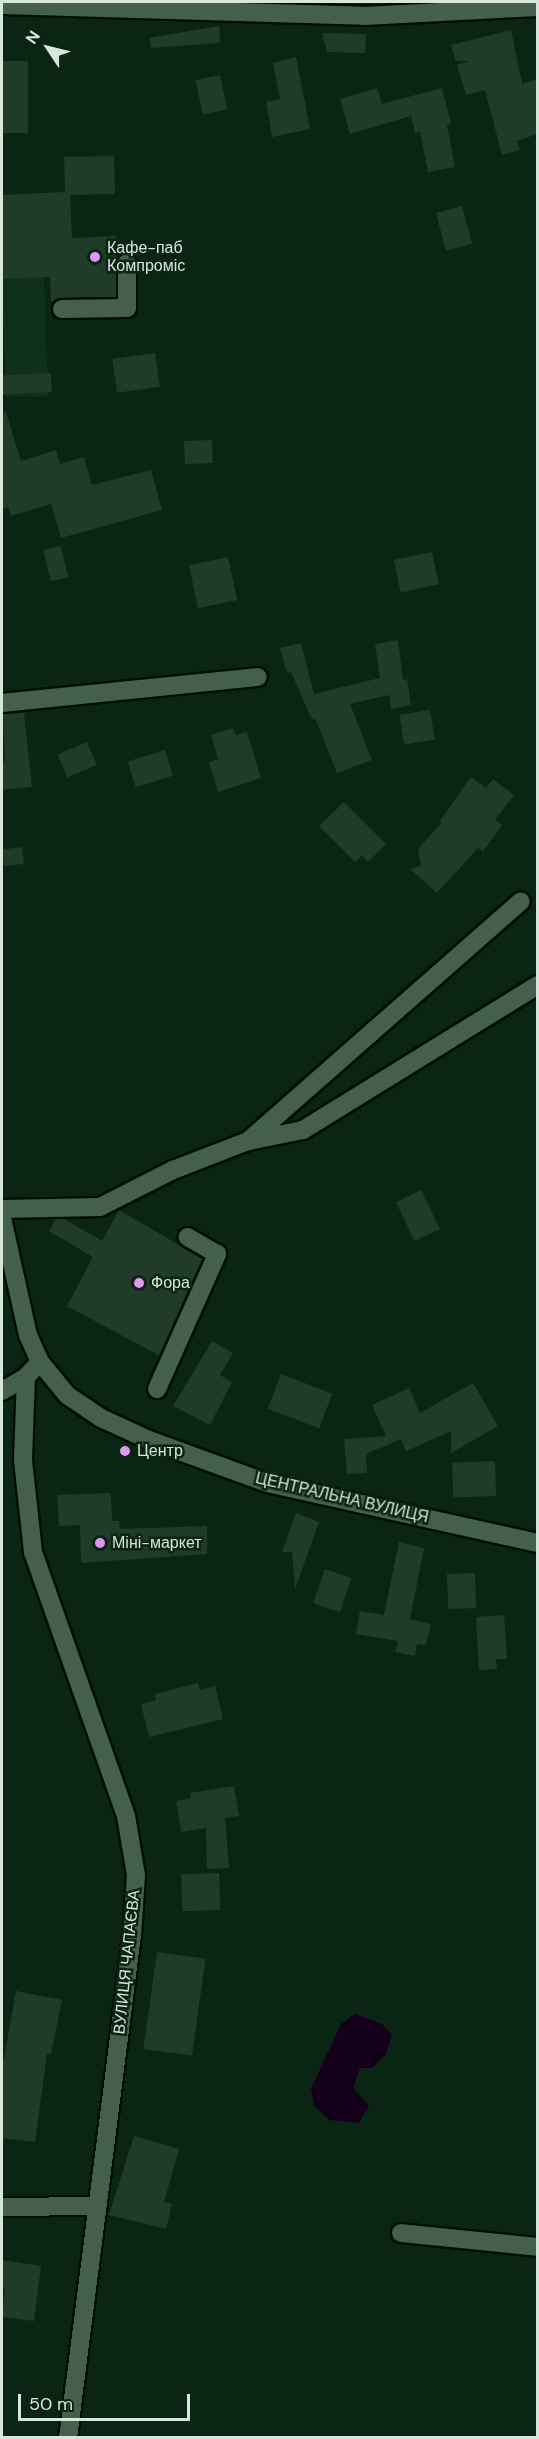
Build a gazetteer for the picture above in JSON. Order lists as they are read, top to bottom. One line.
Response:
{"streets":{"street":["ЦЕНТРАЛЬНА ВУЛИЦЯ","ВУЛИЦЯ ЧАПАЄВА"]},"places":["Кафе-паб Компроміс","Фора","Центр","Міні-маркет"],"scale_bar":"50 m","north":"top left"}
